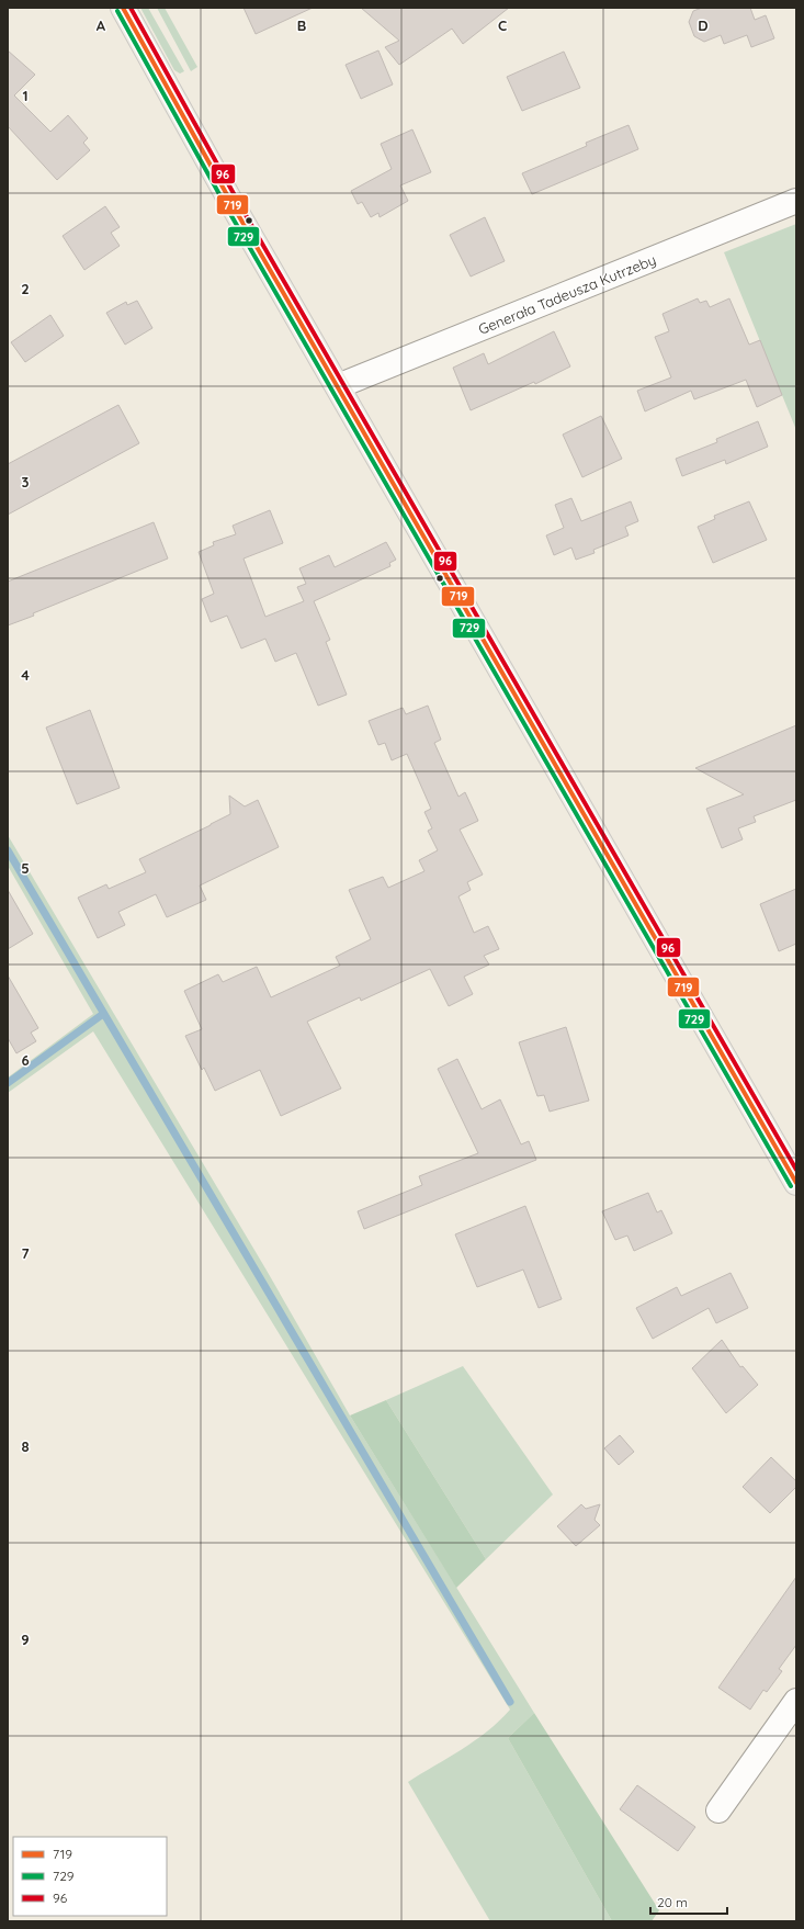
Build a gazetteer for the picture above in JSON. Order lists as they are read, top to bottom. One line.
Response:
{"streets":{"street":["Generała Tadeusza Kutrzeby"]},"lines":["transit line 719","transit line 96","transit line 729"],"legend":["719","729","96"],"scale_bar":"20 m","grid":{"columns":["A","B","C","D"],"rows":["1","2","3","4","5","6","7","8","9"]}}
